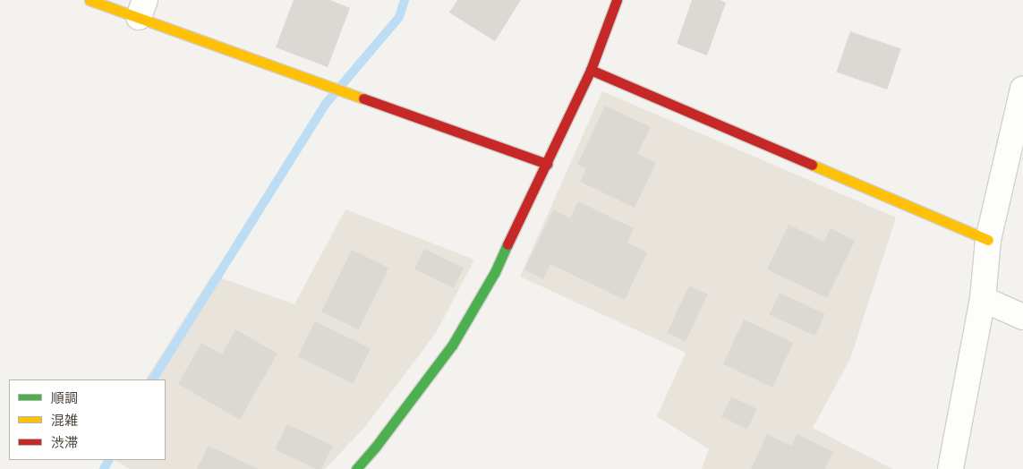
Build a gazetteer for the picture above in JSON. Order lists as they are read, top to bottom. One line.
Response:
{"legend":["順調","混雑","渋滞"]}
